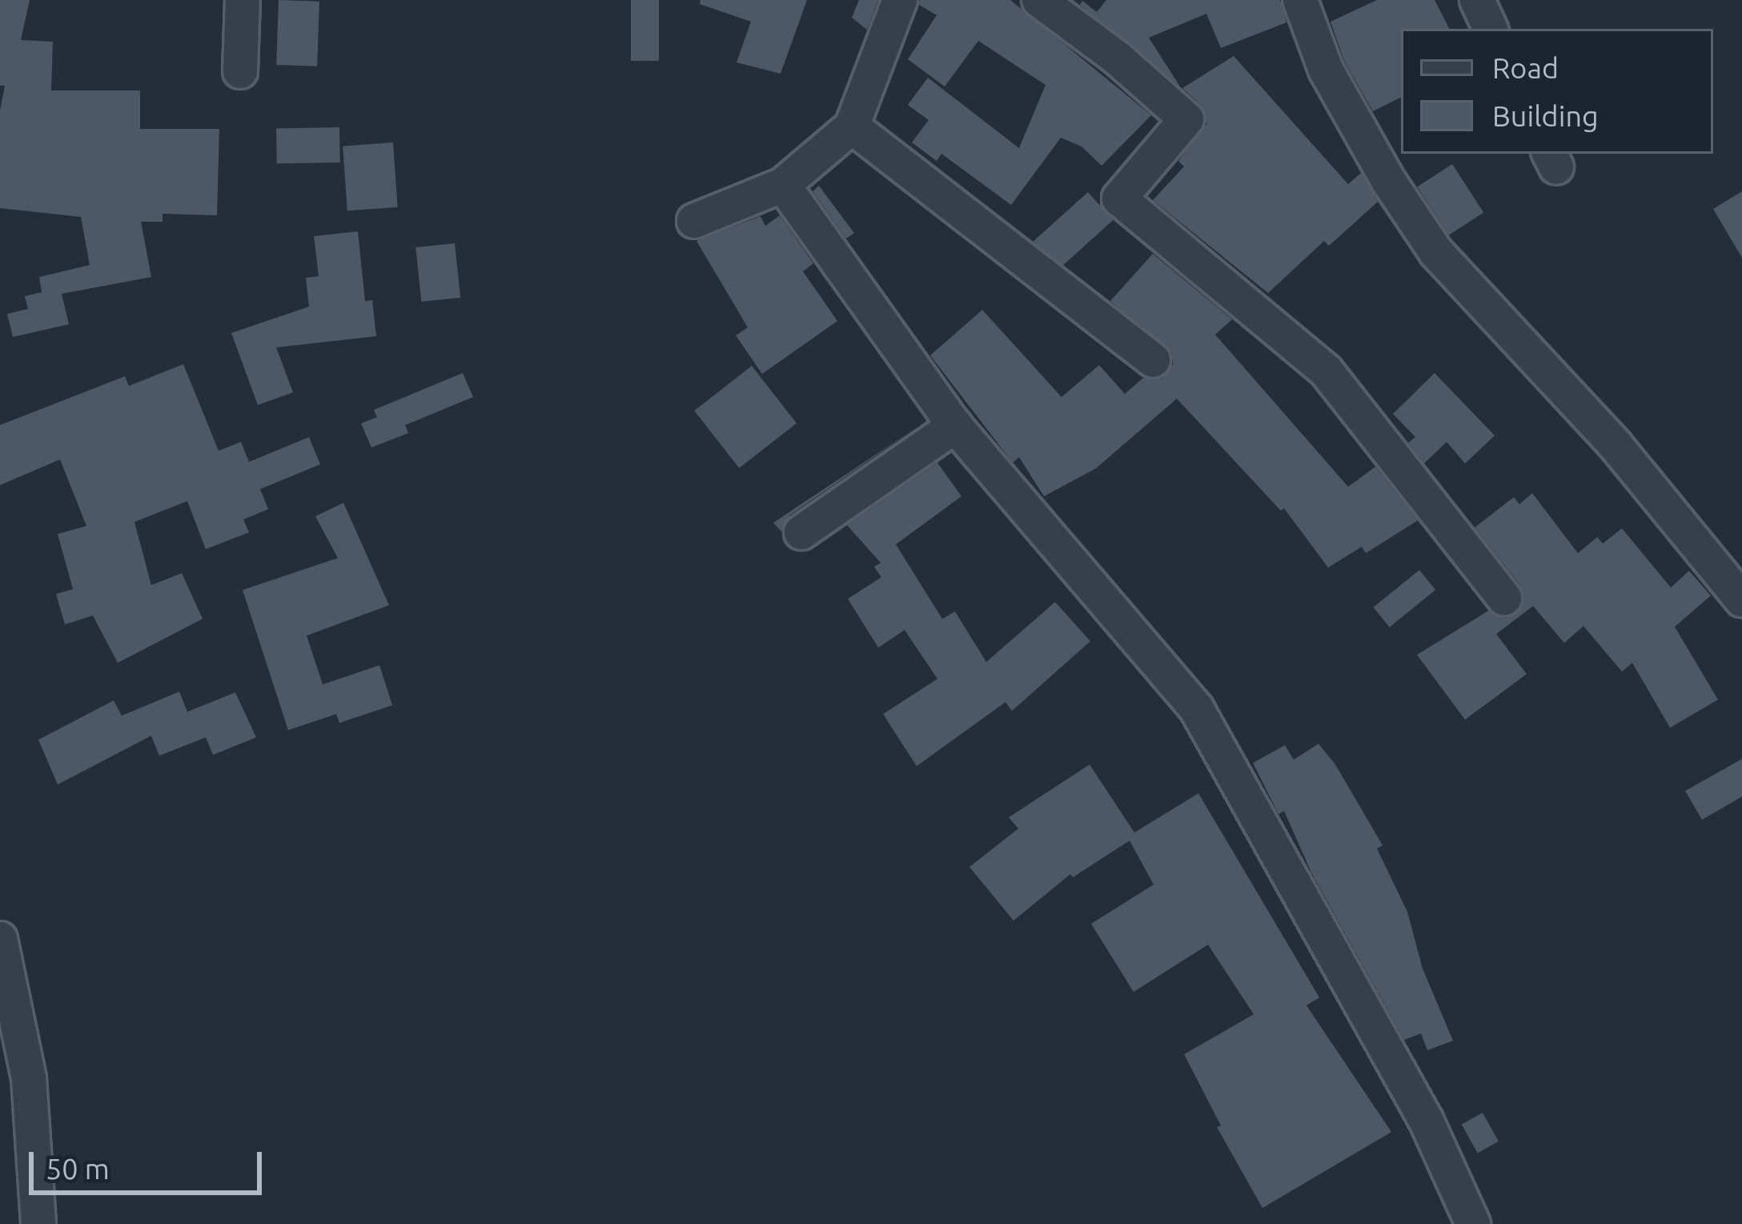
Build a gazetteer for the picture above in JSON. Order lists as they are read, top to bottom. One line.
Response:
{"legend":["Road","Building"],"scale_bar":"50 m"}
